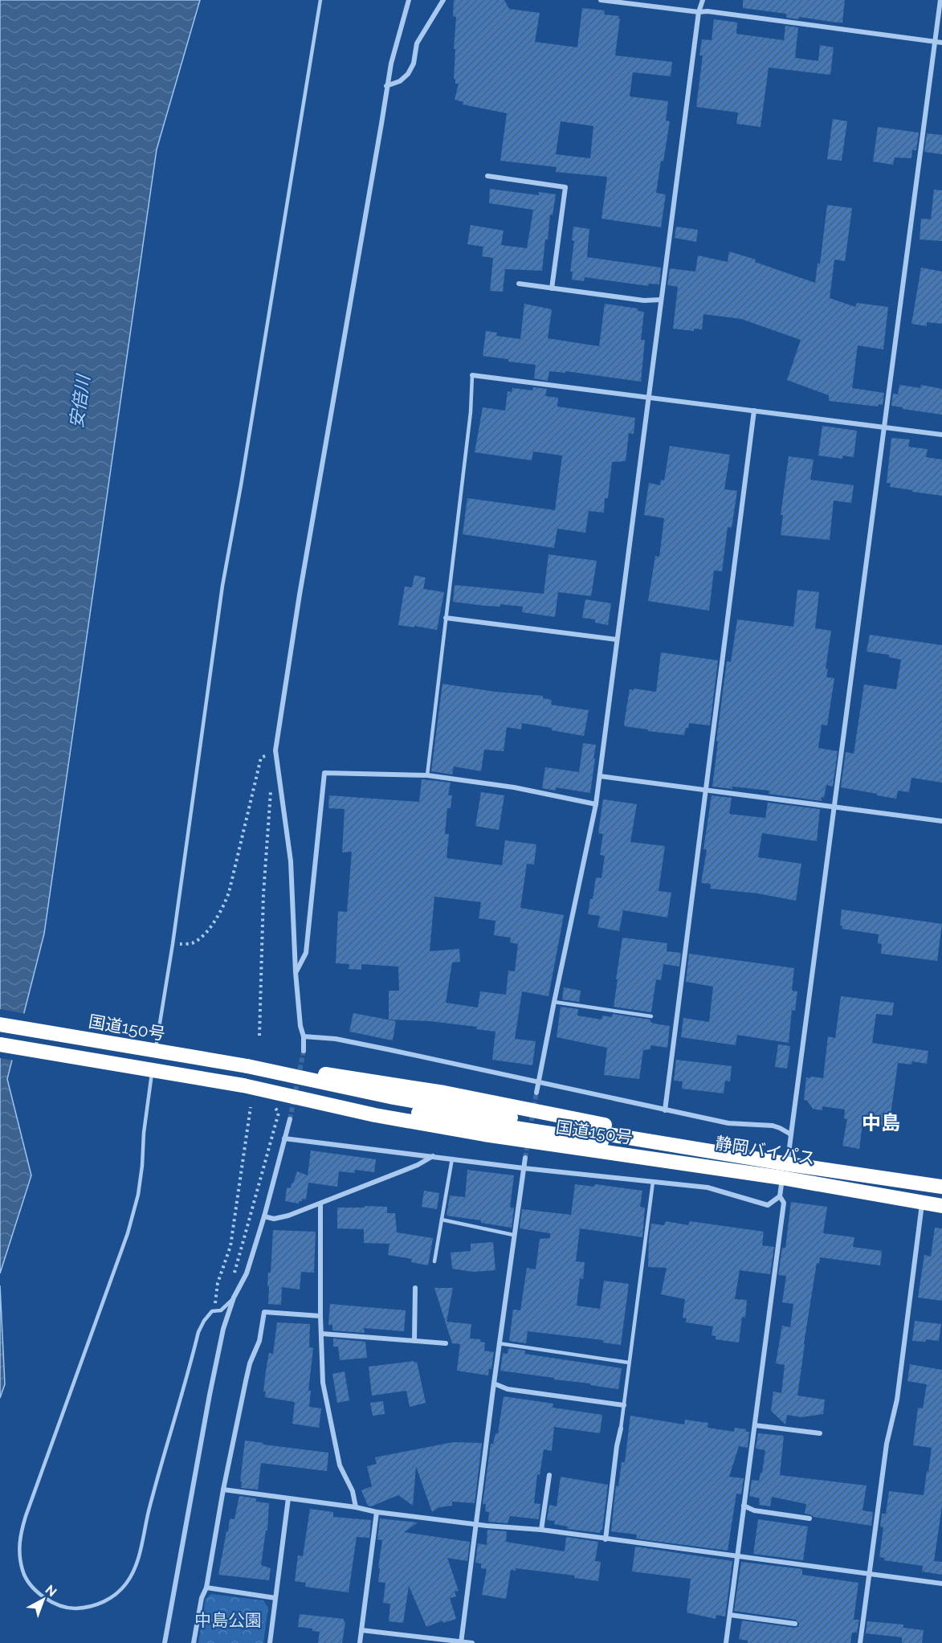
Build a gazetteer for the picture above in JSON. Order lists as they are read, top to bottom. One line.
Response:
{"streets":{"highway":["国道150号","静岡バイパス"]},"crossings":[["国道150号","静岡バイパス"]],"districts":["中島"],"water":["安倍川"],"parks":["中島公園"],"north":"top right"}
